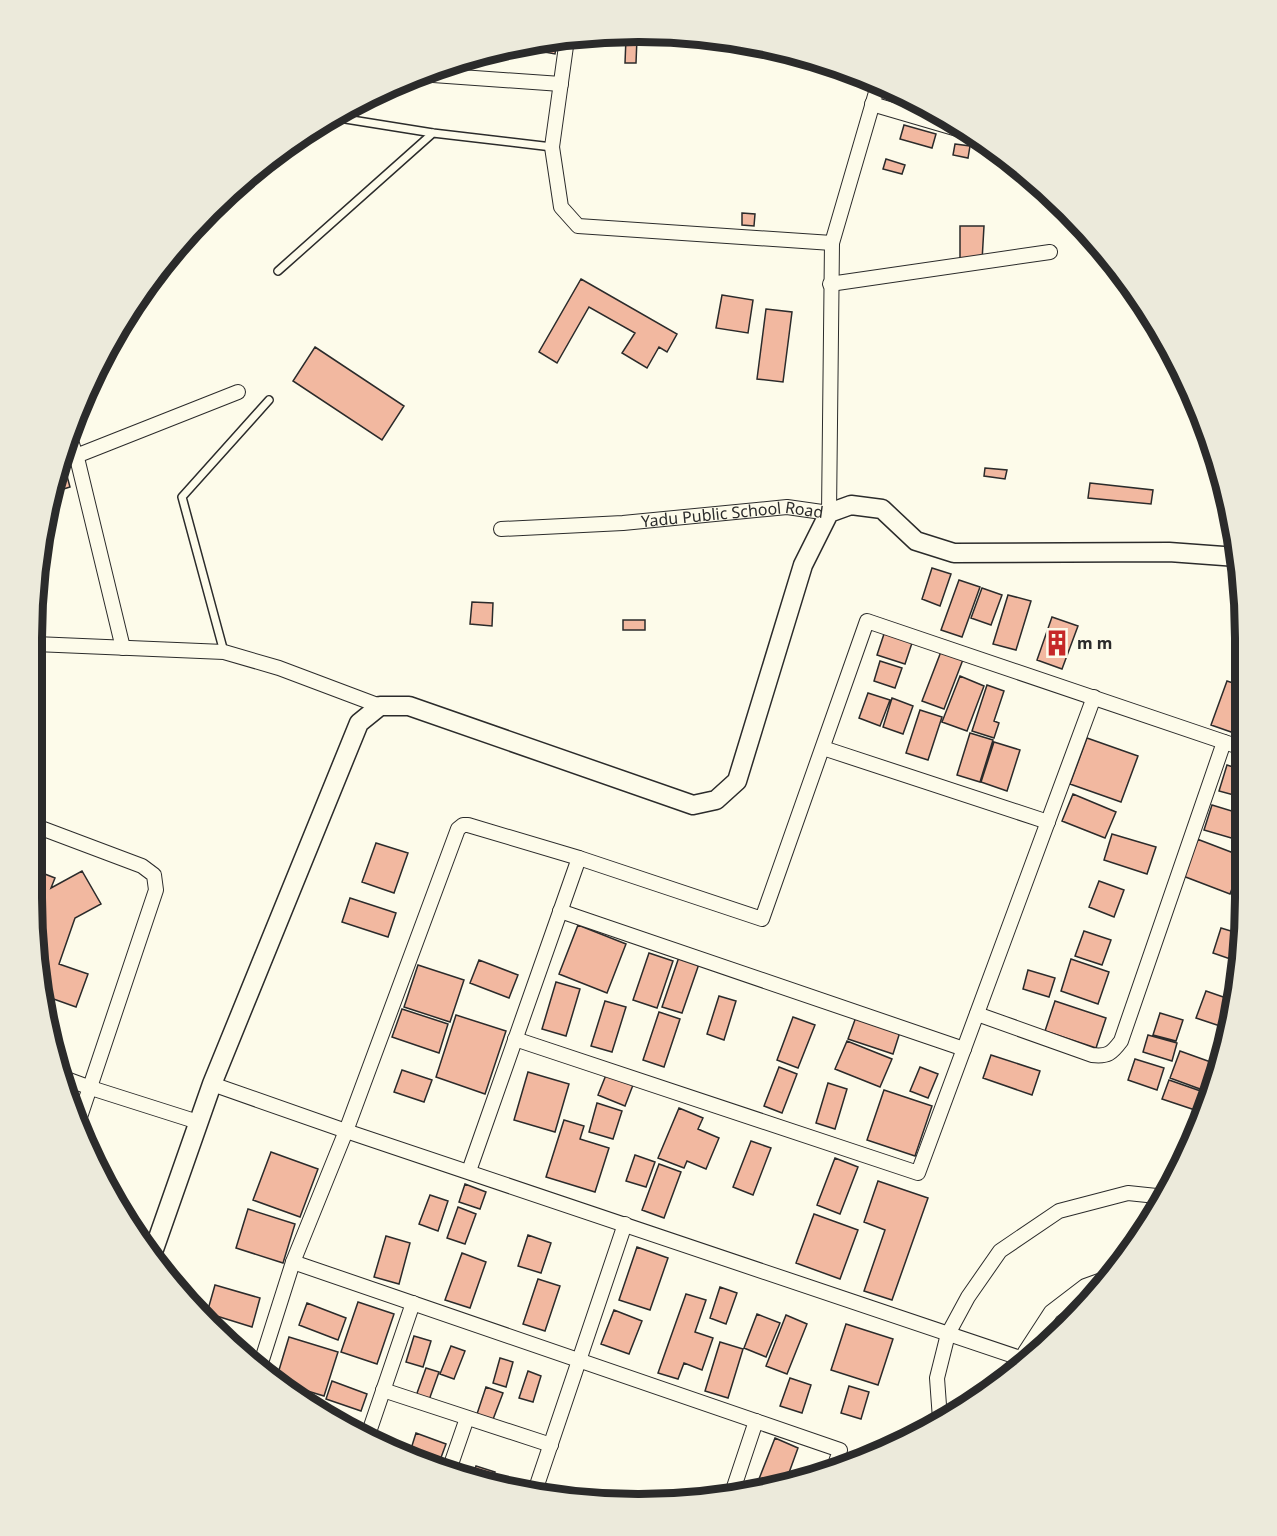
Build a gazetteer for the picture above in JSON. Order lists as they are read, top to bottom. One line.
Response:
{"streets":{"street":["Yadu Public School Road"]},"places":{"building":["m m"]}}
